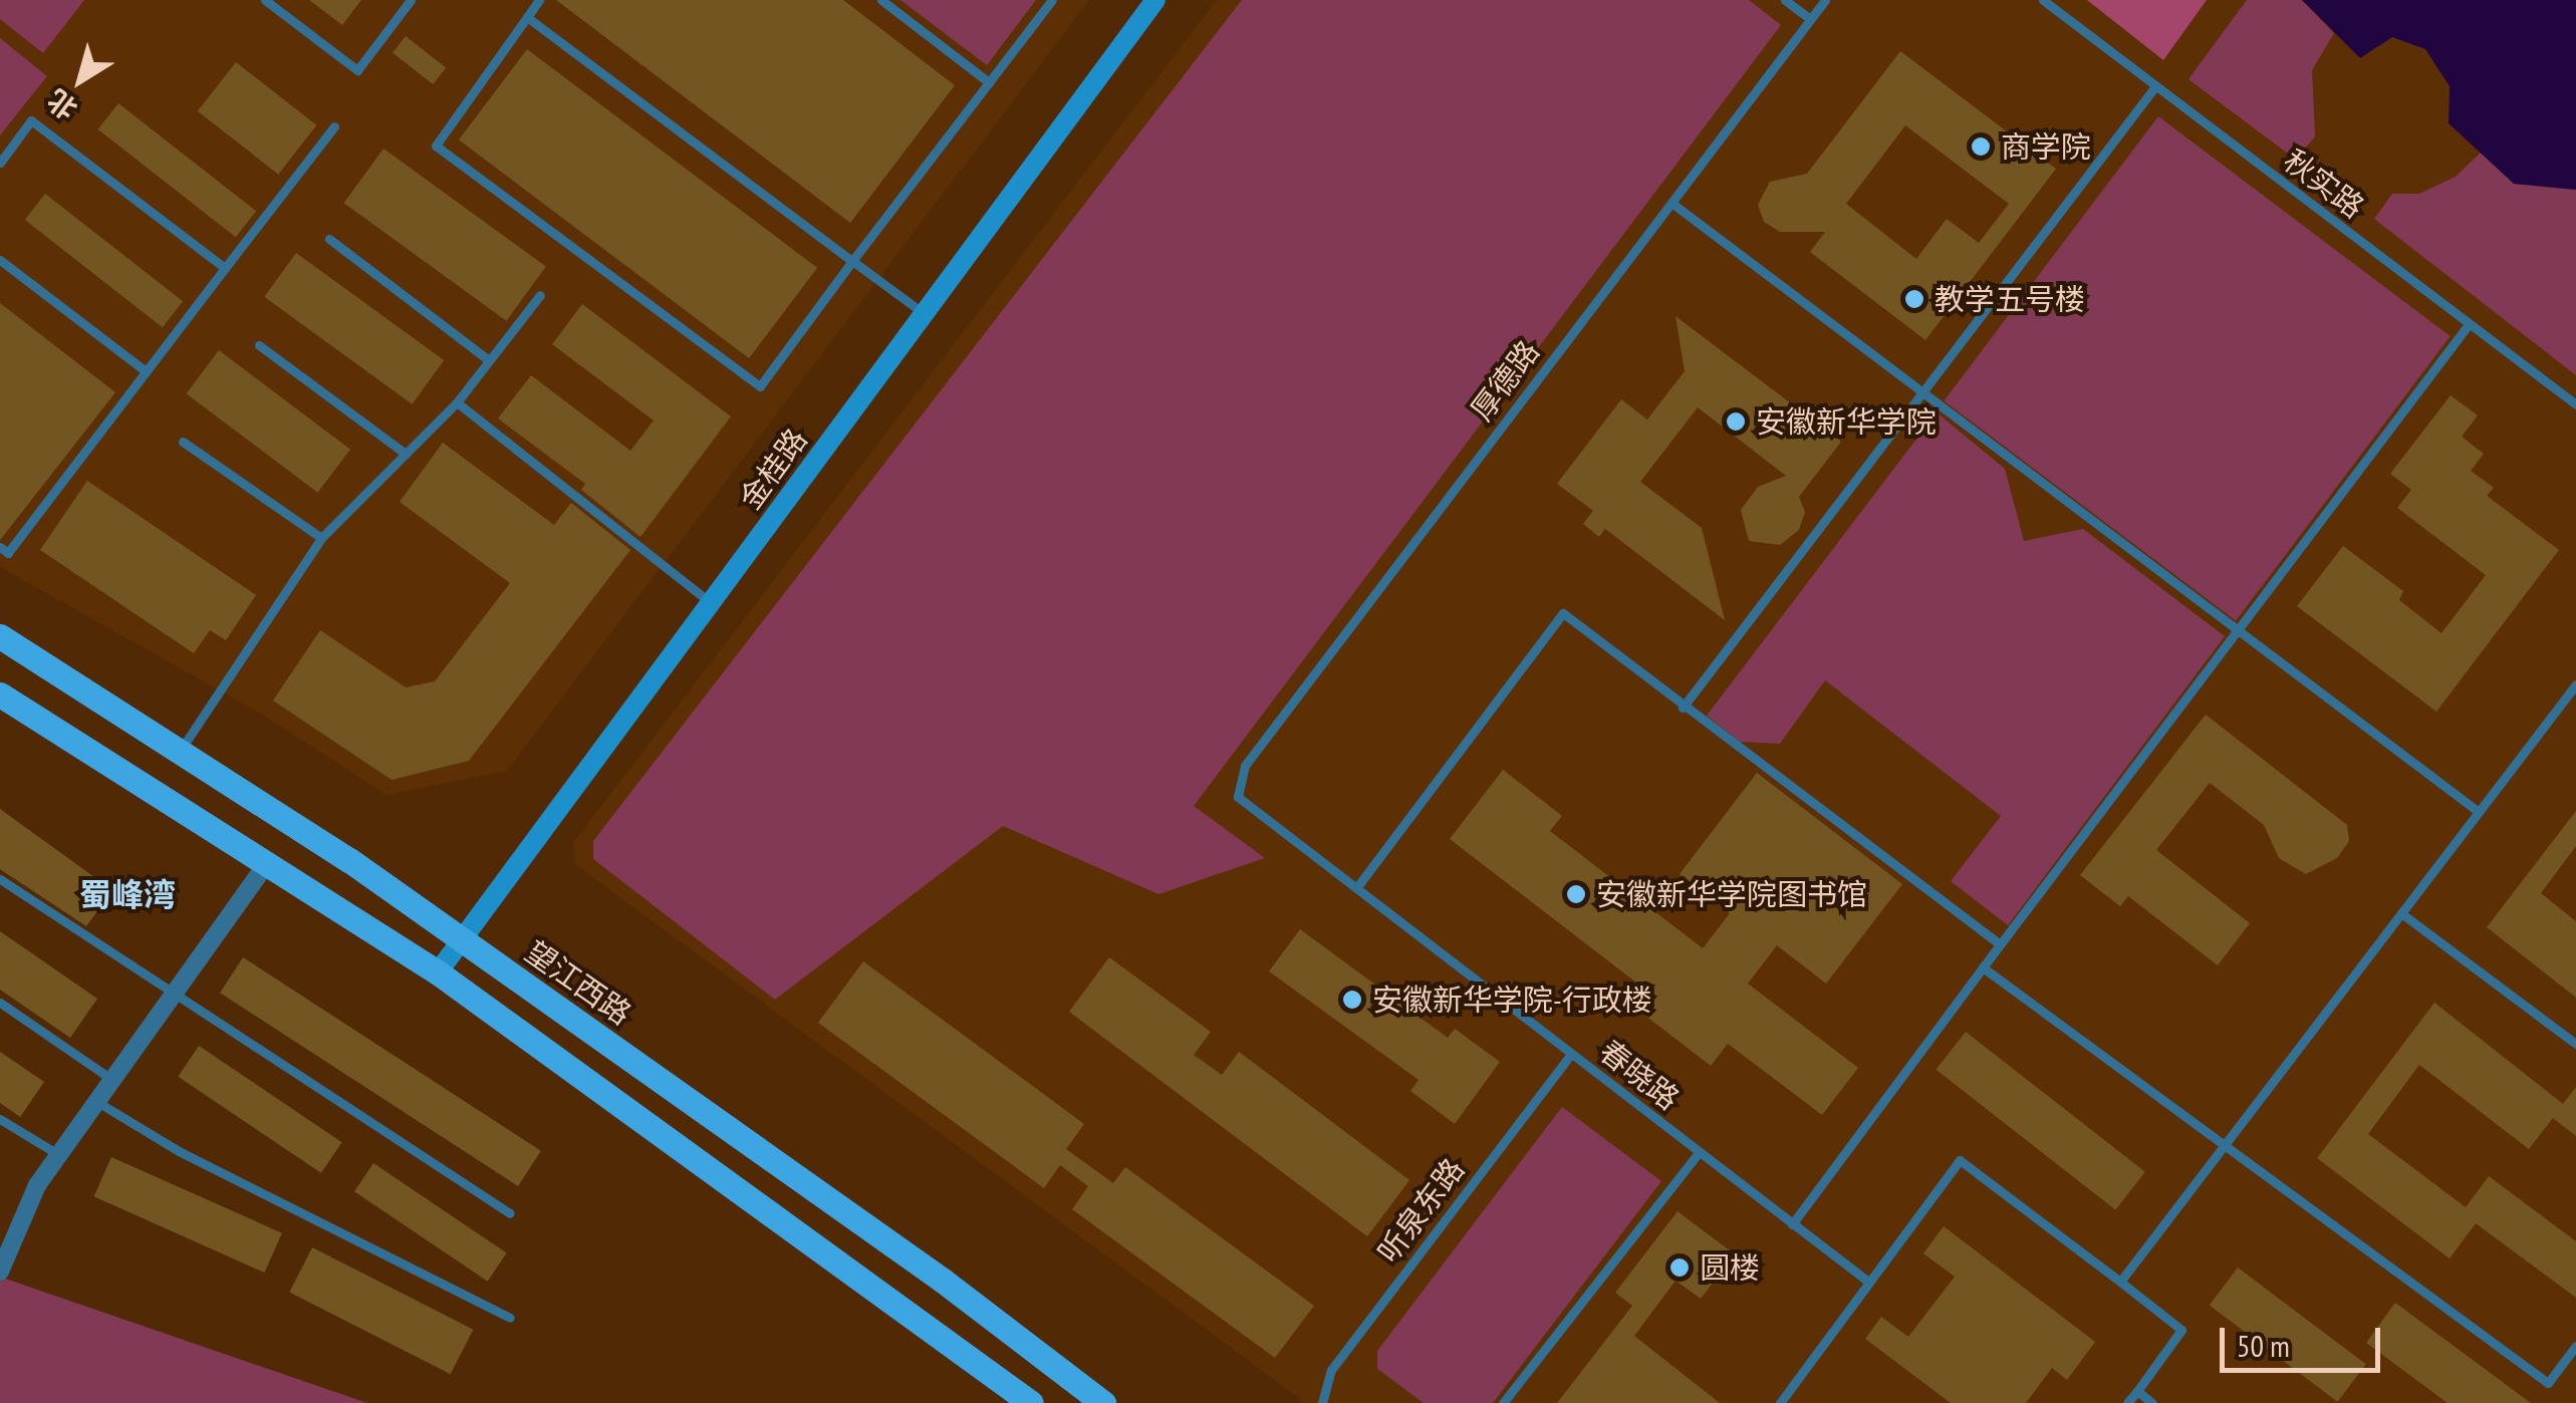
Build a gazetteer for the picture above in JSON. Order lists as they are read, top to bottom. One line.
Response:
{"streets":{"main road":["望江西路"],"street":["金桂路"],"lane":["秋实路","厚德路","春晓路","听泉东路"]},"crossings":[["厚德路","春晓路"],["金桂路","望江西路"],["春晓路","听泉东路"]],"districts":["蜀峰湾"],"places":["商学院","教学五号楼","安徽新华学院","安徽新华学院图书馆","安徽新华学院-行政楼","圆楼"],"scale_bar":"50 m","north":"bottom left"}
